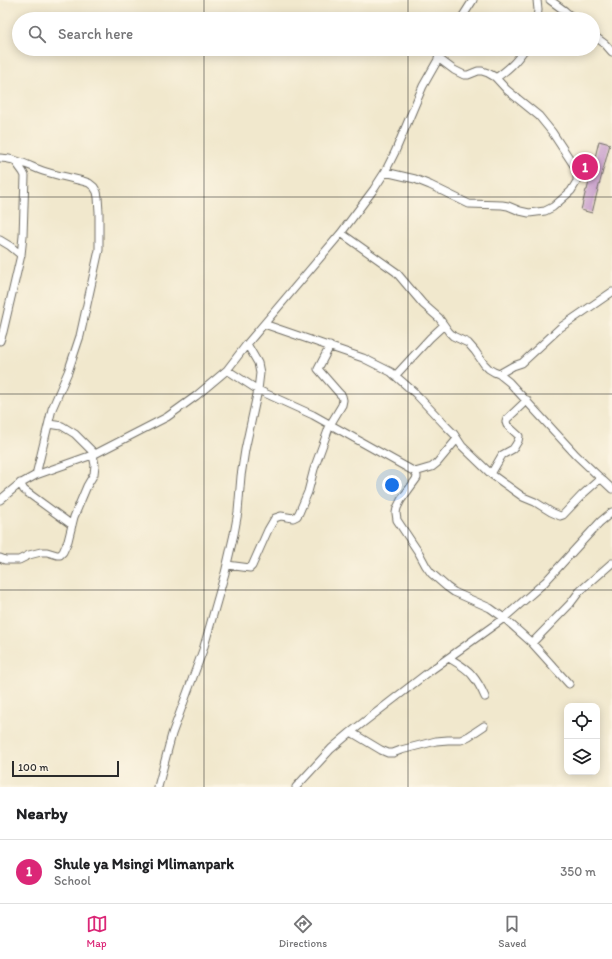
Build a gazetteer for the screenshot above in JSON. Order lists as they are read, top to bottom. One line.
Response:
{"scale_bar":"100 m","page":{"search":"Search here","pins":"1","scale":"100 m","heading":"Nearby","list":[{"mark":"1","name":"Shule ya Msingi Mlimanpark","note":"School","value":"350 m"}],"nav":["Map","Directions","Saved"]}}
